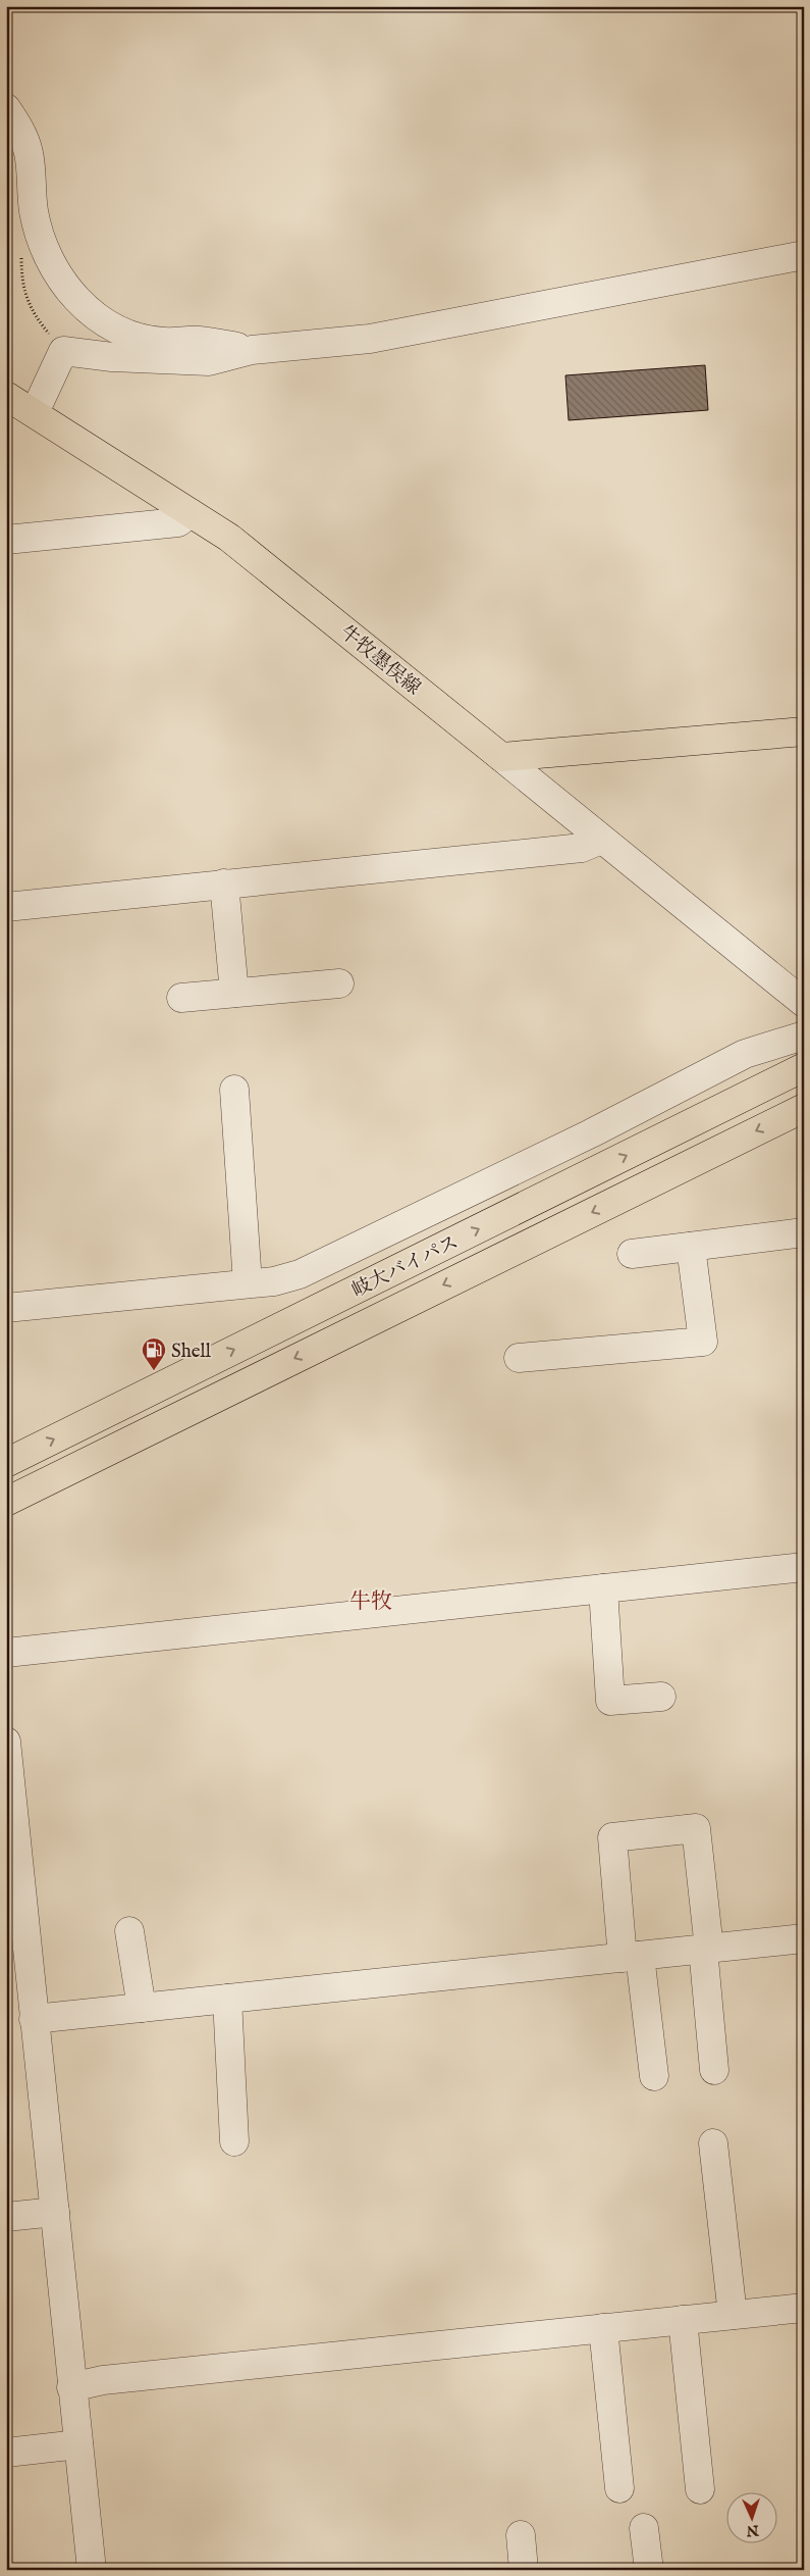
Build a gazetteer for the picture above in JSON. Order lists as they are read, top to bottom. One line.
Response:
{"streets":{"main road":["牛牧墨俣線","岐大バイパス"]},"districts":["牛牧"],"places":{"fuel station":["Shell"]},"north":"bottom"}
